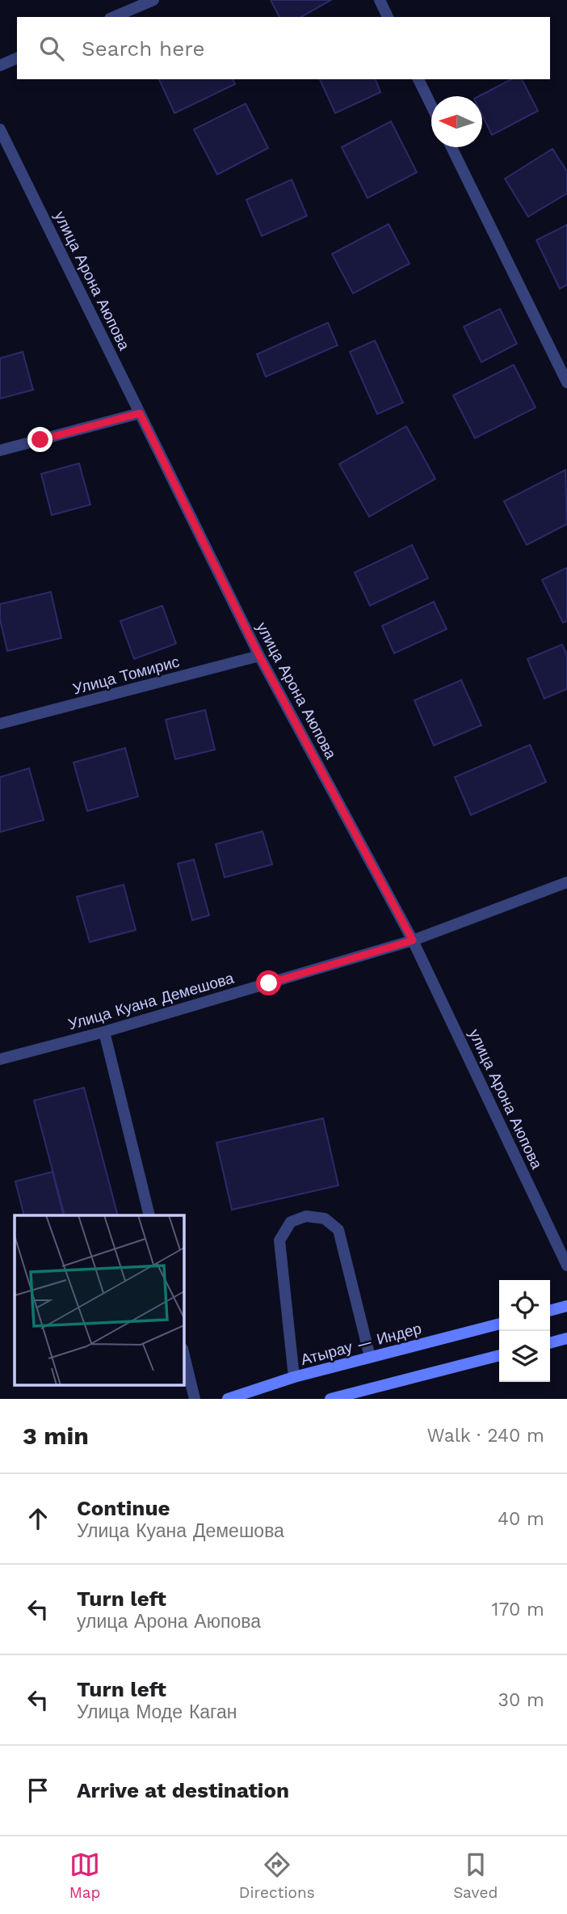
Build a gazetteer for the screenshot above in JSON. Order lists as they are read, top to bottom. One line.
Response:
{"streets":{"main road":["Атырау — Индер"],"street":["улица Арона Аюпова","Улица Томирис","Улица Куана Демешова"]},"crossings":[["улица Арона Аюпова","Улица Томирис"],["улица Арона Аюпова","Улица Куана Демешова"]],"north":"left","page":{"search":"Search here","heading":["3 min","Walk · 240 m"],"list":[["Continue","Улица Куана Демешова","40 m"],["Turn left","улица Арона Аюпова","170 m"],["Turn left","Улица Моде Каган","30 m"],"Arrive at destination"],"nav":["Map","Directions","Saved"]}}
